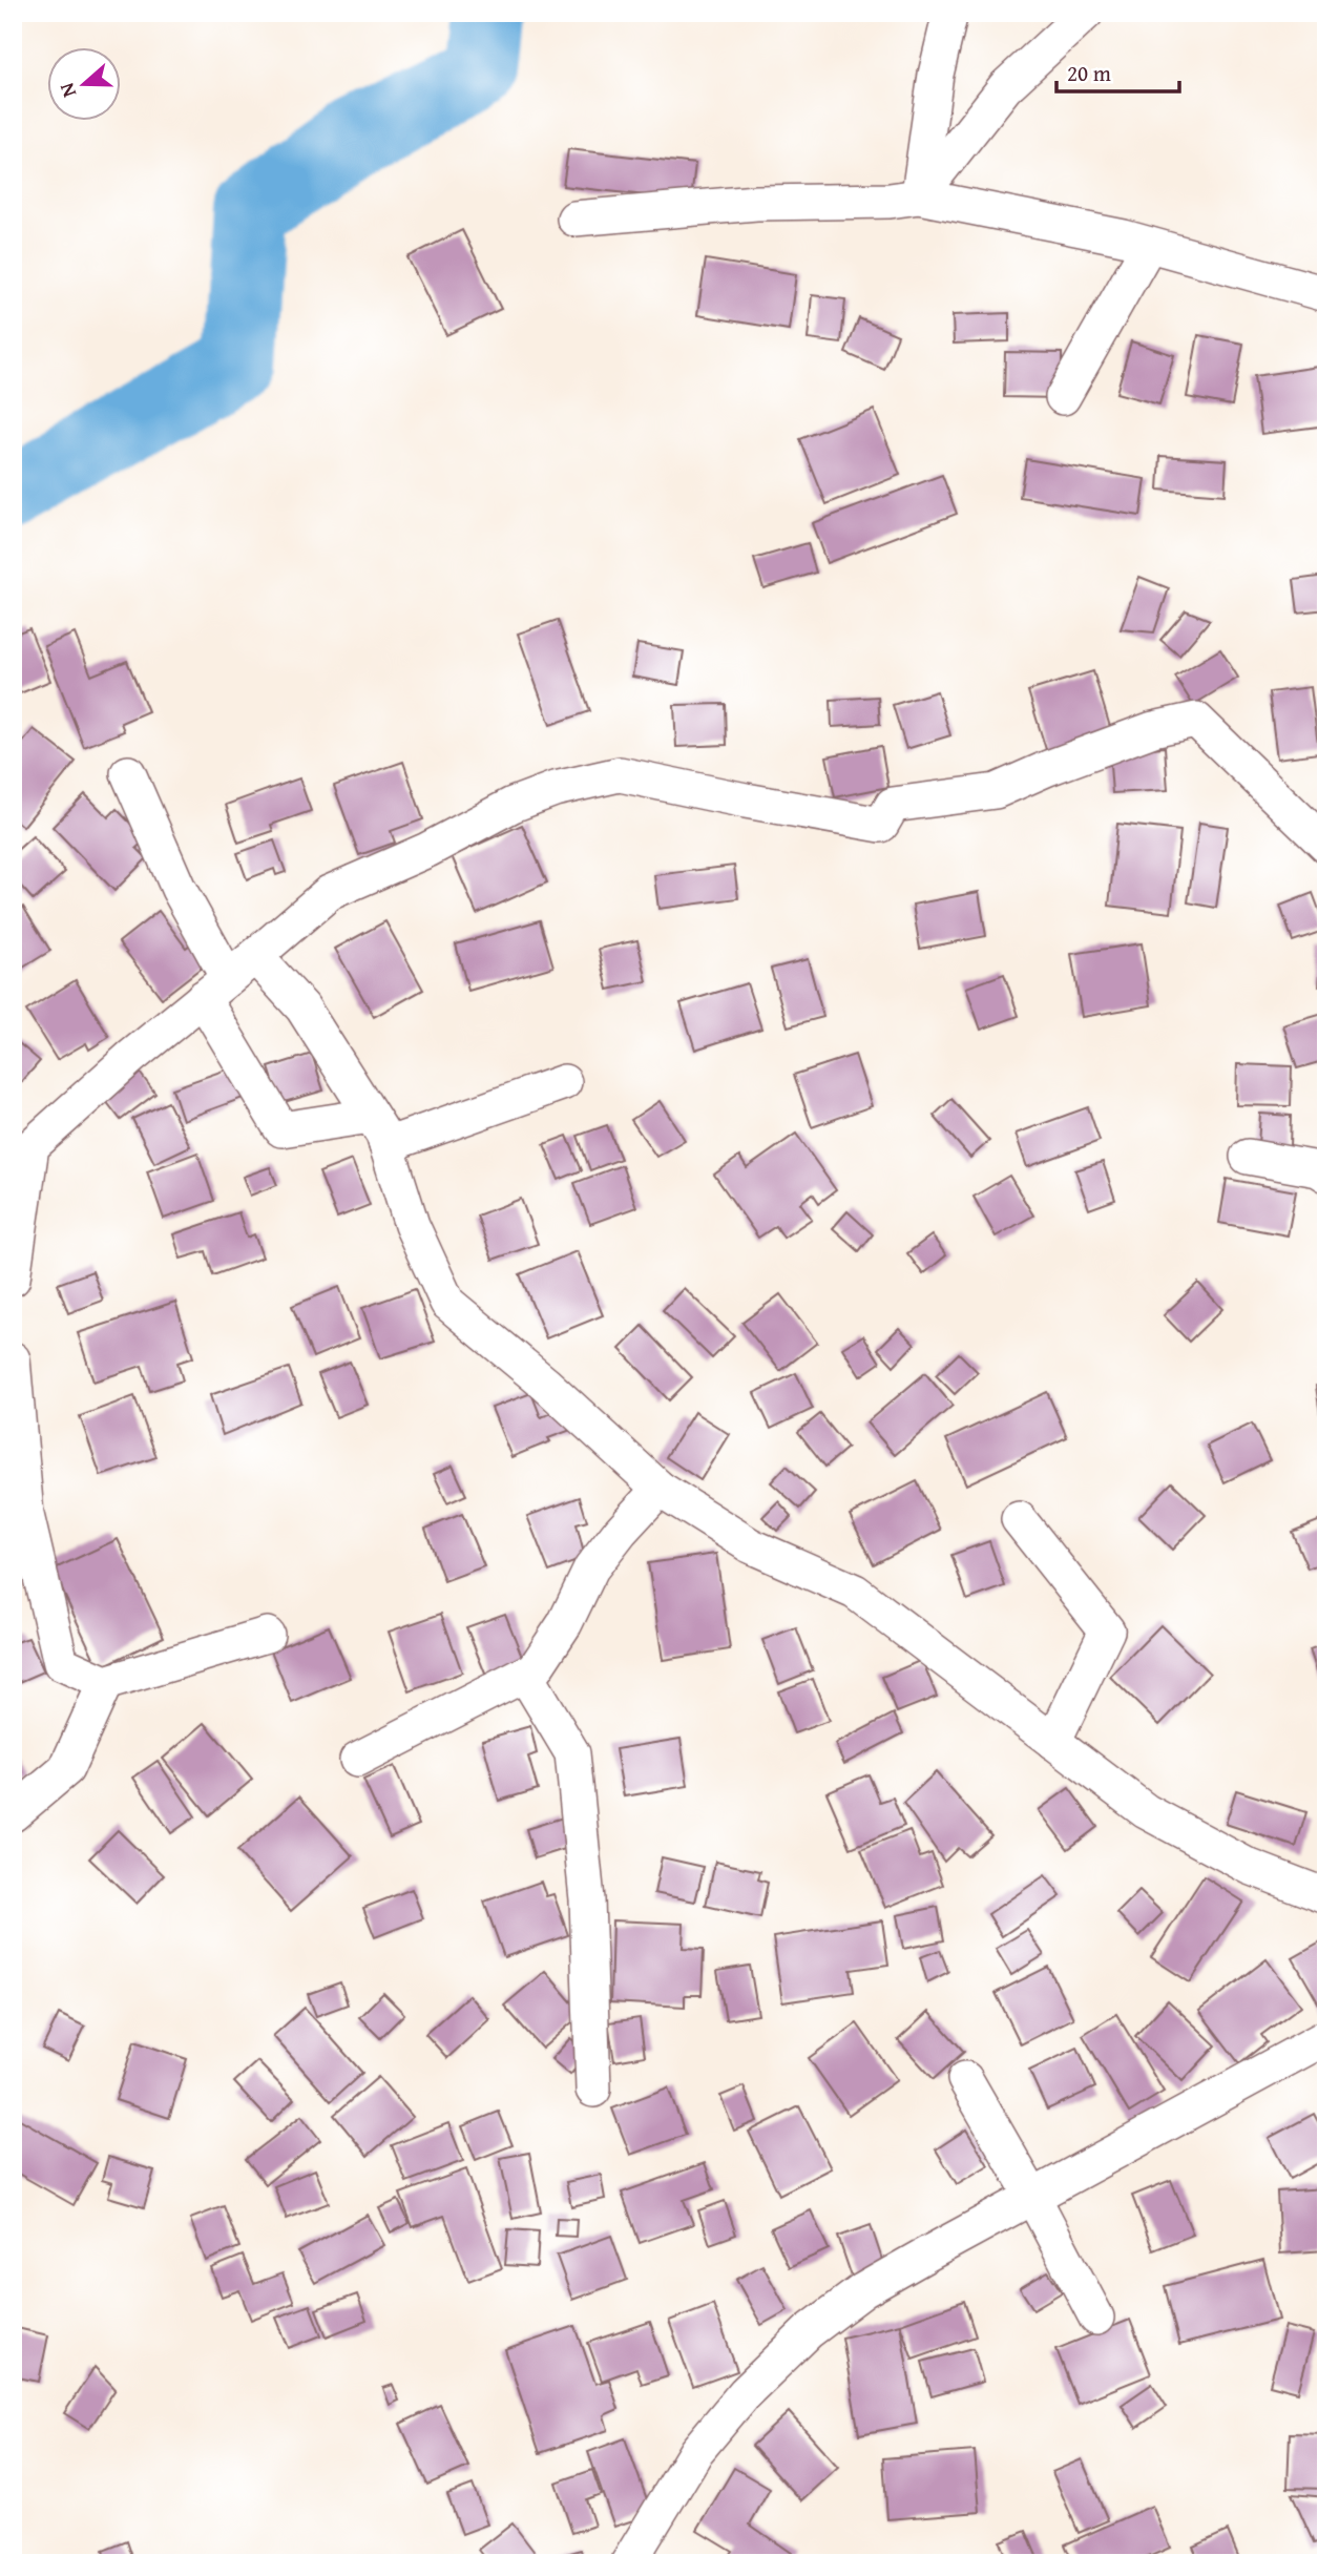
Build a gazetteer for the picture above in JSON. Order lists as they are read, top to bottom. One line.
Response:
{"scale_bar":"20 m","north":"left"}
